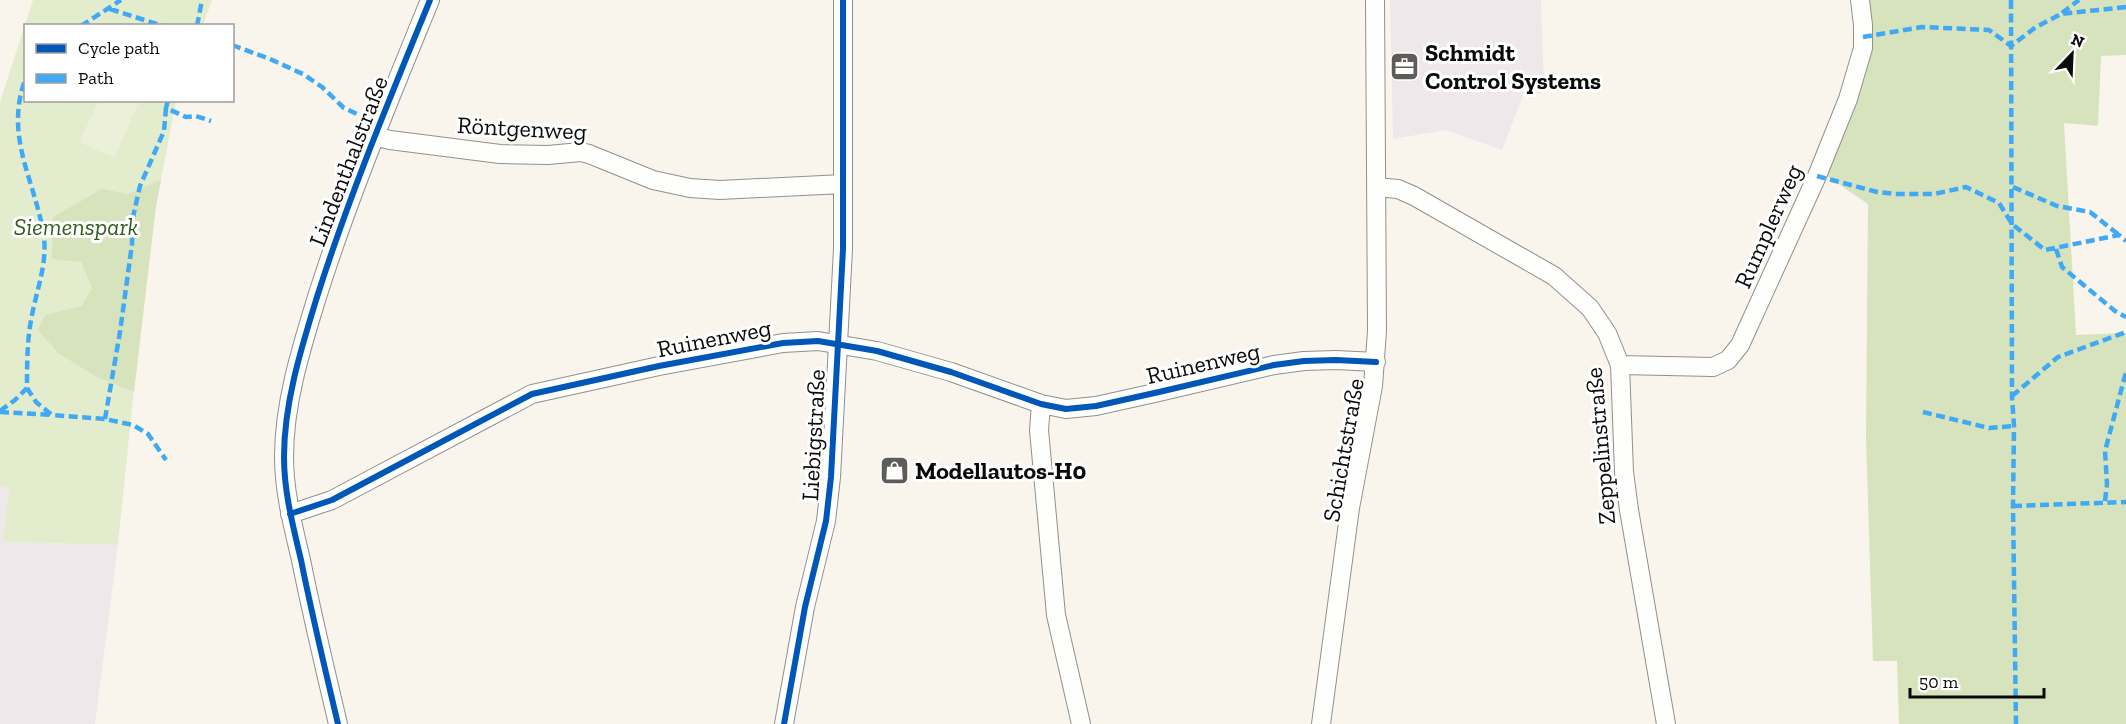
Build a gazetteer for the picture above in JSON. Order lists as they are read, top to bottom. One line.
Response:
{"streets":{"street":["Röntgenweg","Lindenthalstraße","Rumplerweg","Ruinenweg","Liebigstraße","Zeppelinstraße","Schichtstraße"]},"crossings":[["Röntgenweg","Lindenthalstraße"],["Röntgenweg","Liebigstraße"],["Lindenthalstraße","Ruinenweg"],["Rumplerweg","Zeppelinstraße"],["Ruinenweg","Liebigstraße"],["Ruinenweg","Schichtstraße"],["Zeppelinstraße","Schichtstraße"]],"parks":["Siemenspark"],"places":{"office":["Schmidt Control Systems"],"shop":["Modellautos-H0"]},"legend":["Cycle path","Path"],"scale_bar":"50 m","north":"top right"}
